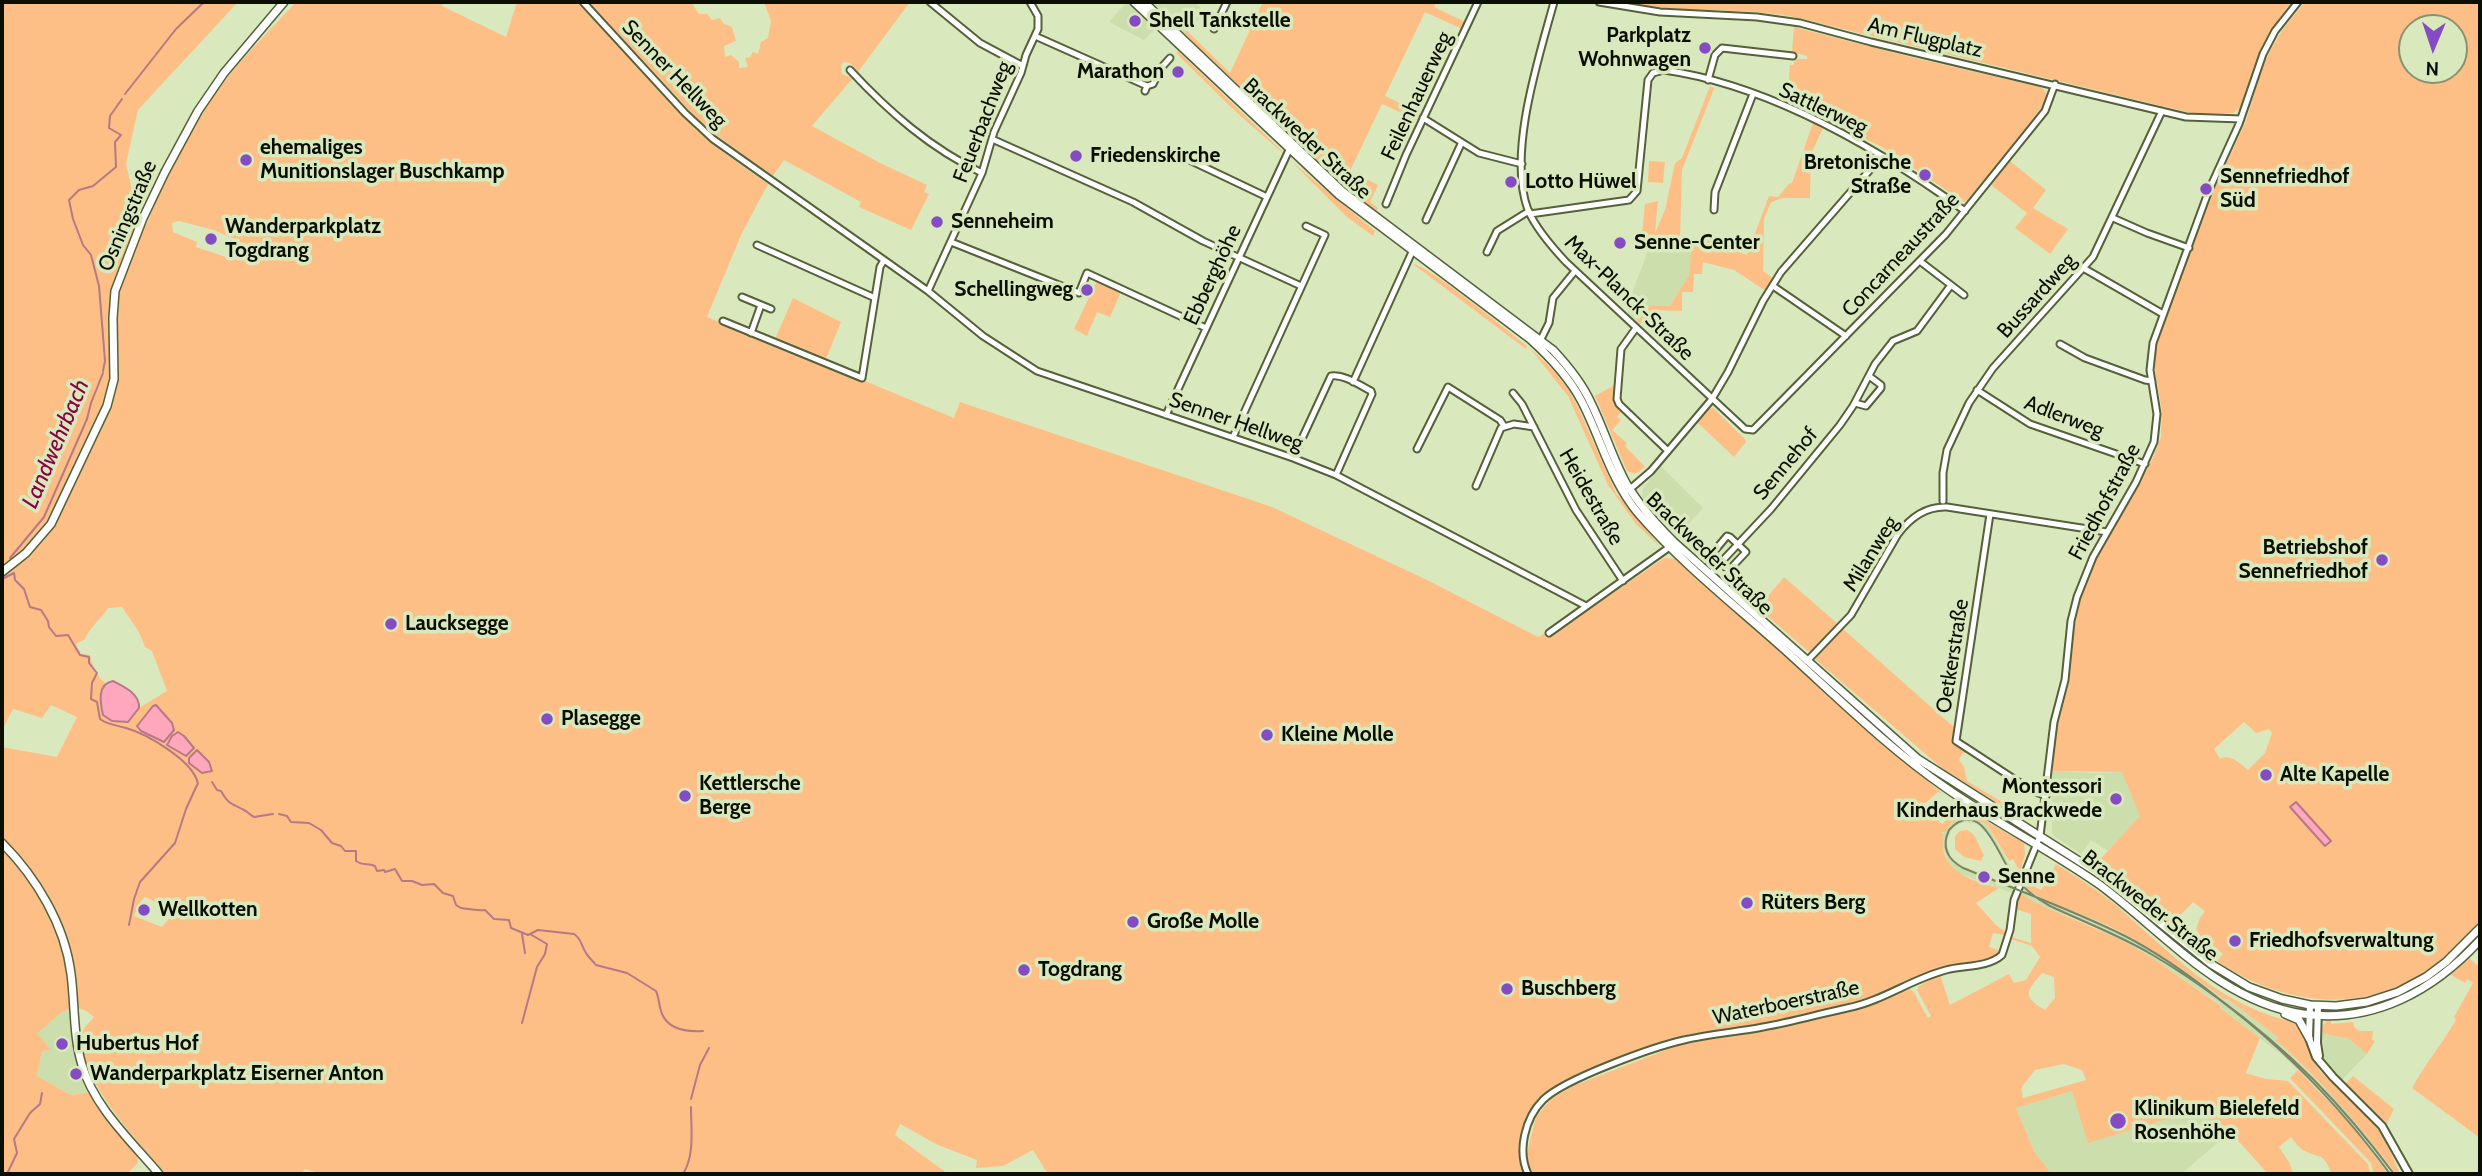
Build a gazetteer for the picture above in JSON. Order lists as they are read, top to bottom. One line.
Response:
{"streets":{"main road":["Brackweder Straße","Osningstraße"],"street":["Am Flugplatz","Senner Hellweg","Feilenhauerweg","Sattlerweg","Feuerbachweg","Concarneaustraße","Ebberghöhe","Bussardweg","Max-Planck-Straße","Adlerweg","Sennehof","Heidestraße","Friedhofstraße","Milanweg","Oetkerstraße","Waterboerstraße"]},"crossings":[["Am Flugplatz","Concarneaustraße"],["Am Flugplatz","Bussardweg"],["Am Flugplatz","Friedhofstraße"],["Senner Hellweg","Feuerbachweg"],["Senner Hellweg","Ebberghöhe"],["Sattlerweg","Concarneaustraße"],["Sattlerweg","Max-Planck-Straße"],["Brackweder Straße","Ebberghöhe"],["Brackweder Straße","Sennehof"],["Brackweder Straße","Friedhofstraße"],["Brackweder Straße","Milanweg"],["Brackweder Straße","Waterboerstraße"],["Concarneaustraße","Max-Planck-Straße"],["Bussardweg","Adlerweg"],["Adlerweg","Friedhofstraße"],["Friedhofstraße","Milanweg"],["Friedhofstraße","Oetkerstraße"],["Friedhofstraße","Waterboerstraße"],["Milanweg","Oetkerstraße"]],"water":["Landwehrbach"],"places":["Shell Tankstelle","Parkplatz Wohnwagen","Marathon","Friedenskirche","ehemaliges Munitionslager Buschkamp","Bretonische Straße","Lotto Hüwel","Sennefriedhof Süd","Senneheim","Wanderparkplatz Togdrang","Senne-Center","Schellingweg","Betriebshof Sennefriedhof","Laucksegge","Plasegge","Kleine Molle","Alte Kapelle","Kettlersche Berge","Montessori Kinderhaus Brackwede","Senne","Rüters Berg","Wellkotten","Große Molle","Friedhofsverwaltung","Togdrang","Buschberg","Hubertus Hof","Wanderparkplatz Eiserner Anton","Klinikum Bielefeld Rosenhöhe"],"north":"bottom"}
